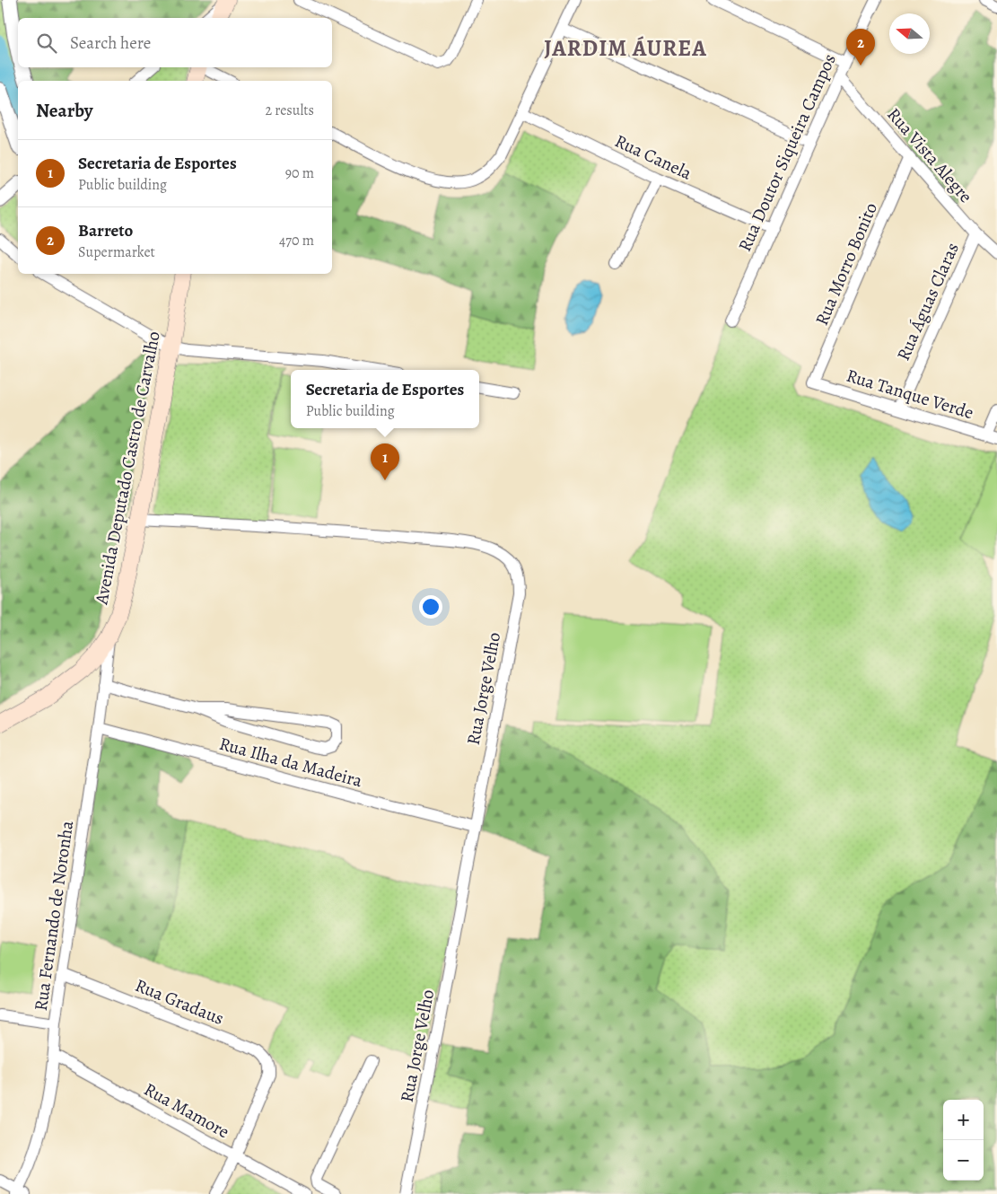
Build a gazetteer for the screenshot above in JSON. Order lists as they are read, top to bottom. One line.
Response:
{"streets":{"main road":["Avenida Deputado Castro de Carvalho"],"street":["Rua Doutor Siqueira Campos","Rua Vista Alegre","Rua Canela","Rua Morro Bonito","Rua Águas Claras","Rua Tanque Verde","Rua Jorge Velho","Rua Ilha da Madeira","Rua Fernando de Noronha","Rua Gradaus","Rua Mamore"]},"crossings":[["Rua Doutor Siqueira Campos","Rua Vista Alegre"],["Rua Doutor Siqueira Campos","Rua Canela"],["Rua Vista Alegre","Rua Morro Bonito"],["Rua Vista Alegre","Rua Águas Claras"],["Rua Morro Bonito","Rua Tanque Verde"],["Rua Águas Claras","Rua Tanque Verde"],["Avenida Deputado Castro de Carvalho","Rua Jorge Velho"],["Avenida Deputado Castro de Carvalho","Rua Fernando de Noronha"],["Rua Jorge Velho","Rua Ilha da Madeira"],["Rua Ilha da Madeira","Rua Fernando de Noronha"],["Rua Fernando de Noronha","Rua Gradaus"],["Rua Fernando de Noronha","Rua Mamore"],["Rua Gradaus","Rua Mamore"]],"districts":["JARDIM ÁUREA"],"north":"left","page":{"search":"Search here","pins":["2","1"],"heading":["Nearby","2 results"],"list":[{"mark":"1","name":"Secretaria de Esportes","note":"Public building","value":"90 m"},{"mark":"2","name":"Barreto","note":"Supermarket","value":"470 m"}],"popup":["Secretaria de Esportes","Public building"],"map_buttons":["+","−"]}}
